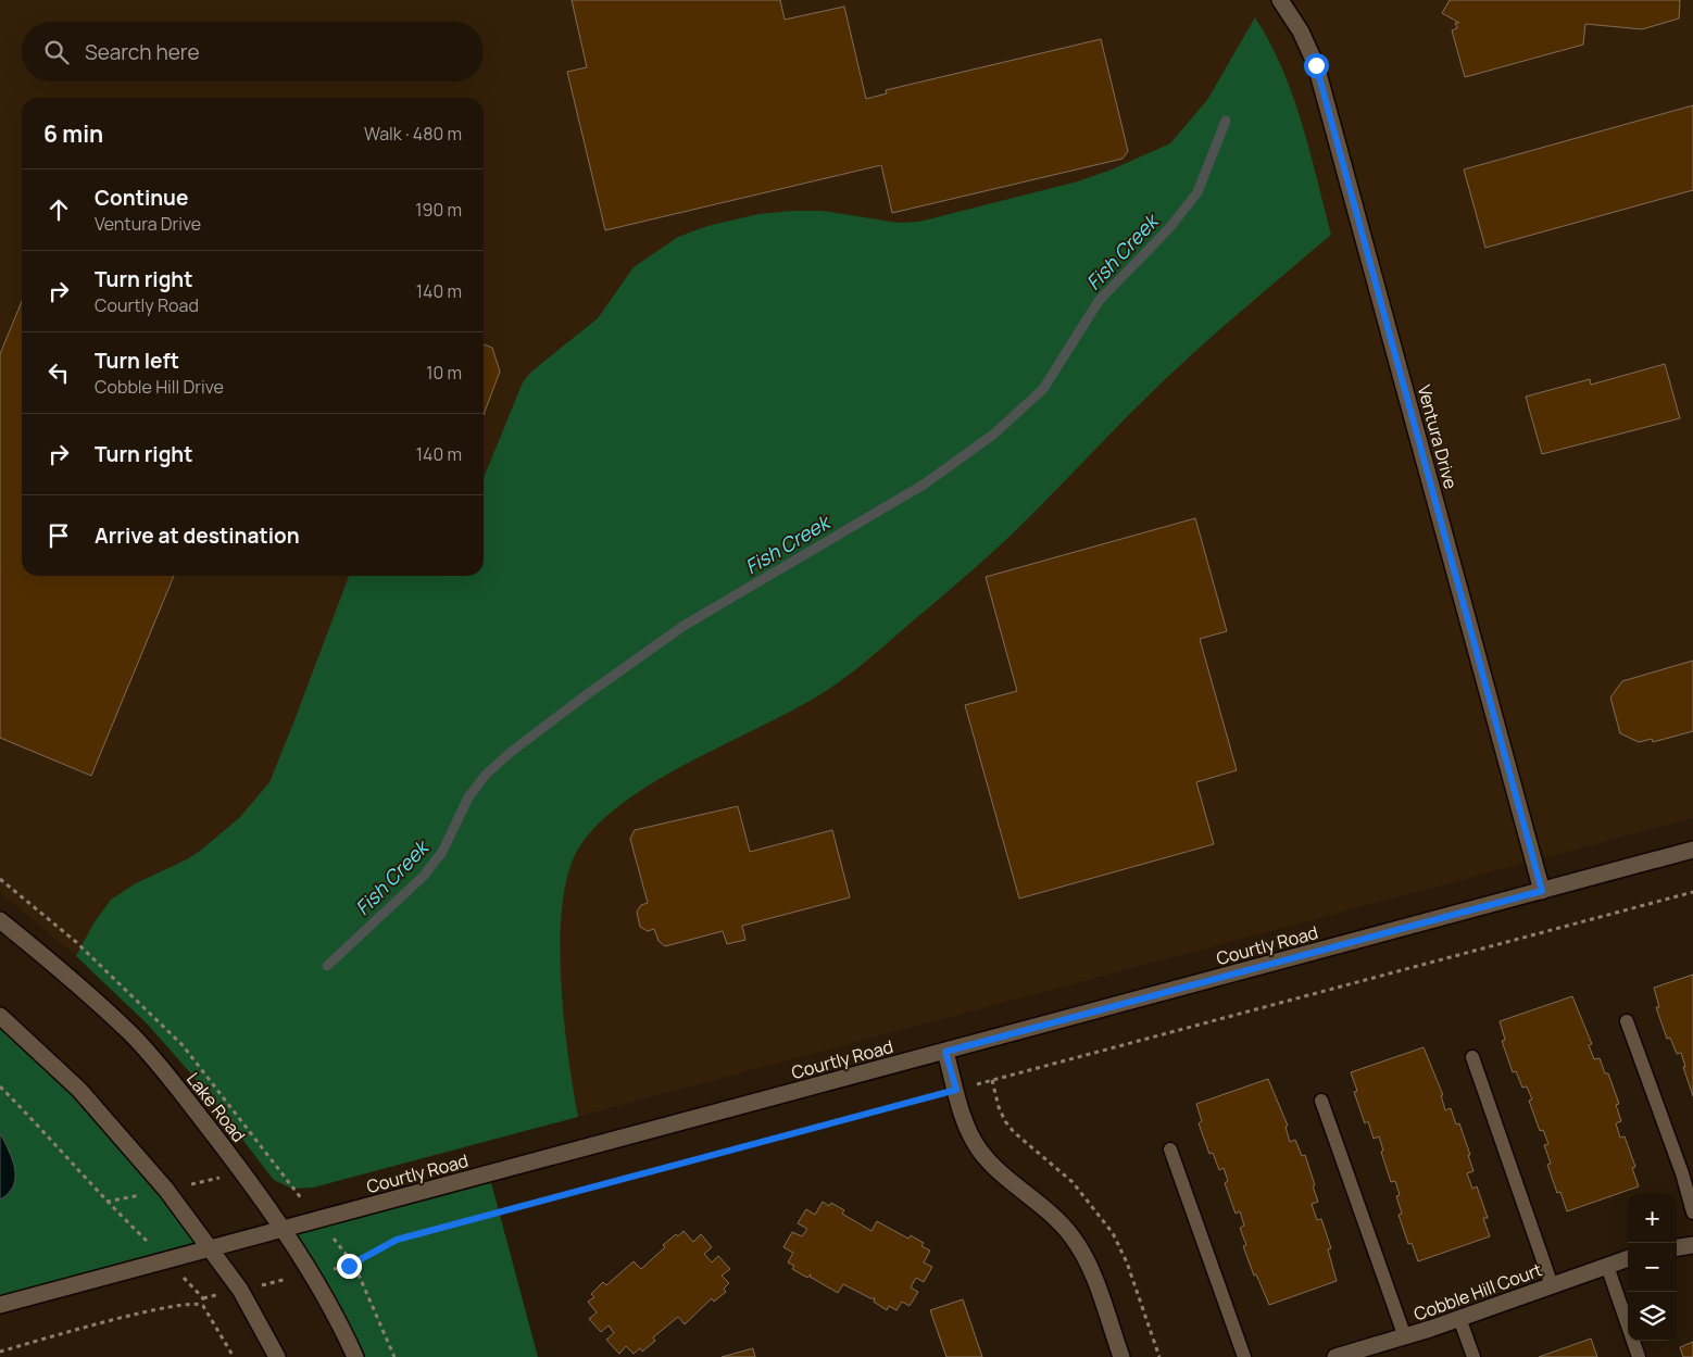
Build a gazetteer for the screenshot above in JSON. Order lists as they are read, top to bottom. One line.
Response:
{"streets":{"street":["Ventura Drive","Courtly Road","Lake Road","Cobble Hill Court"]},"crossings":[["Ventura Drive","Courtly Road"],["Courtly Road","Lake Road"]],"water":["Fish Creek"],"page":{"search":"Search here","heading":["6 min","Walk · 480 m"],"list":[["Continue","Ventura Drive","190 m"],["Turn right","Courtly Road","140 m"],["Turn left","Cobble Hill Drive","10 m"],["Turn right","140 m"],"Arrive at destination"],"map_buttons":["+","−"]}}
